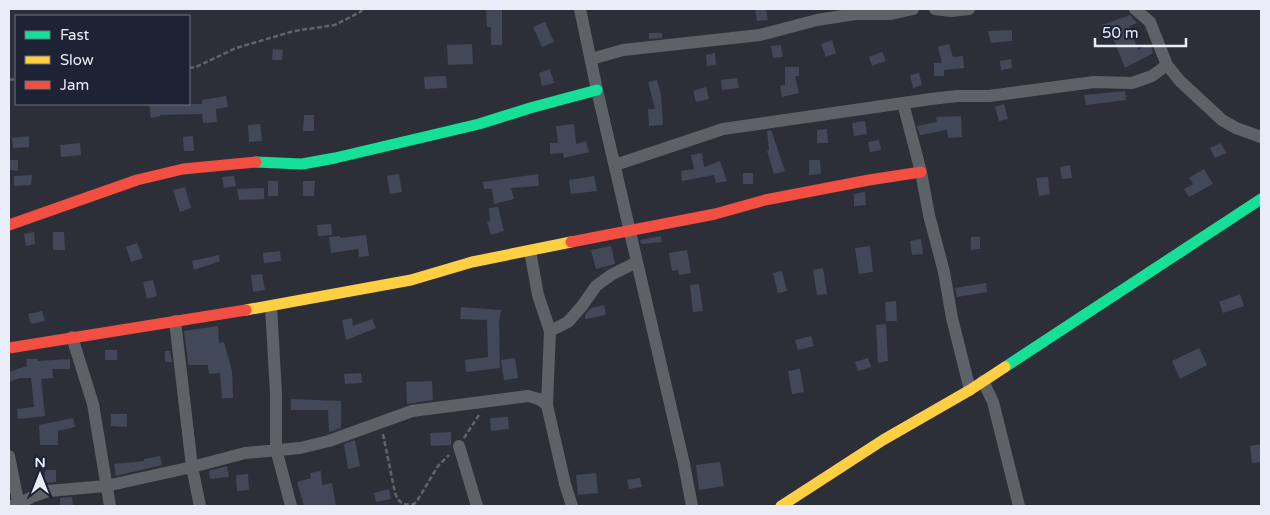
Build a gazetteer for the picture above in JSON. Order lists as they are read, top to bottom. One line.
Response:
{"legend":["Fast","Slow","Jam"],"scale_bar":"50 m","north":"top"}
